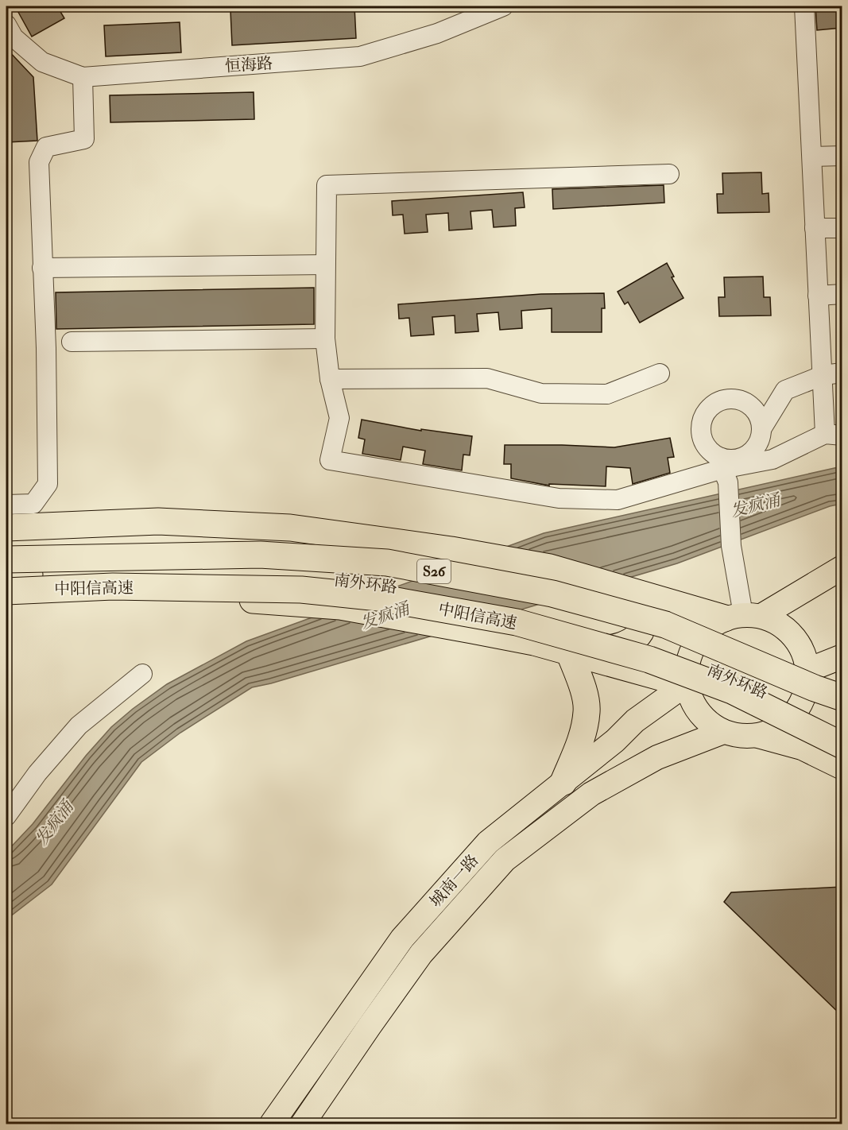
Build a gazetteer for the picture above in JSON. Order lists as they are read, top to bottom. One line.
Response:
{"streets":{"highway":["S26","南外环路","中阳信高速"],"main road":["城南一路"],"street":["恒海路"]},"crossings":[["南外环路","中阳信高速"]],"water":["发疯涌"]}
